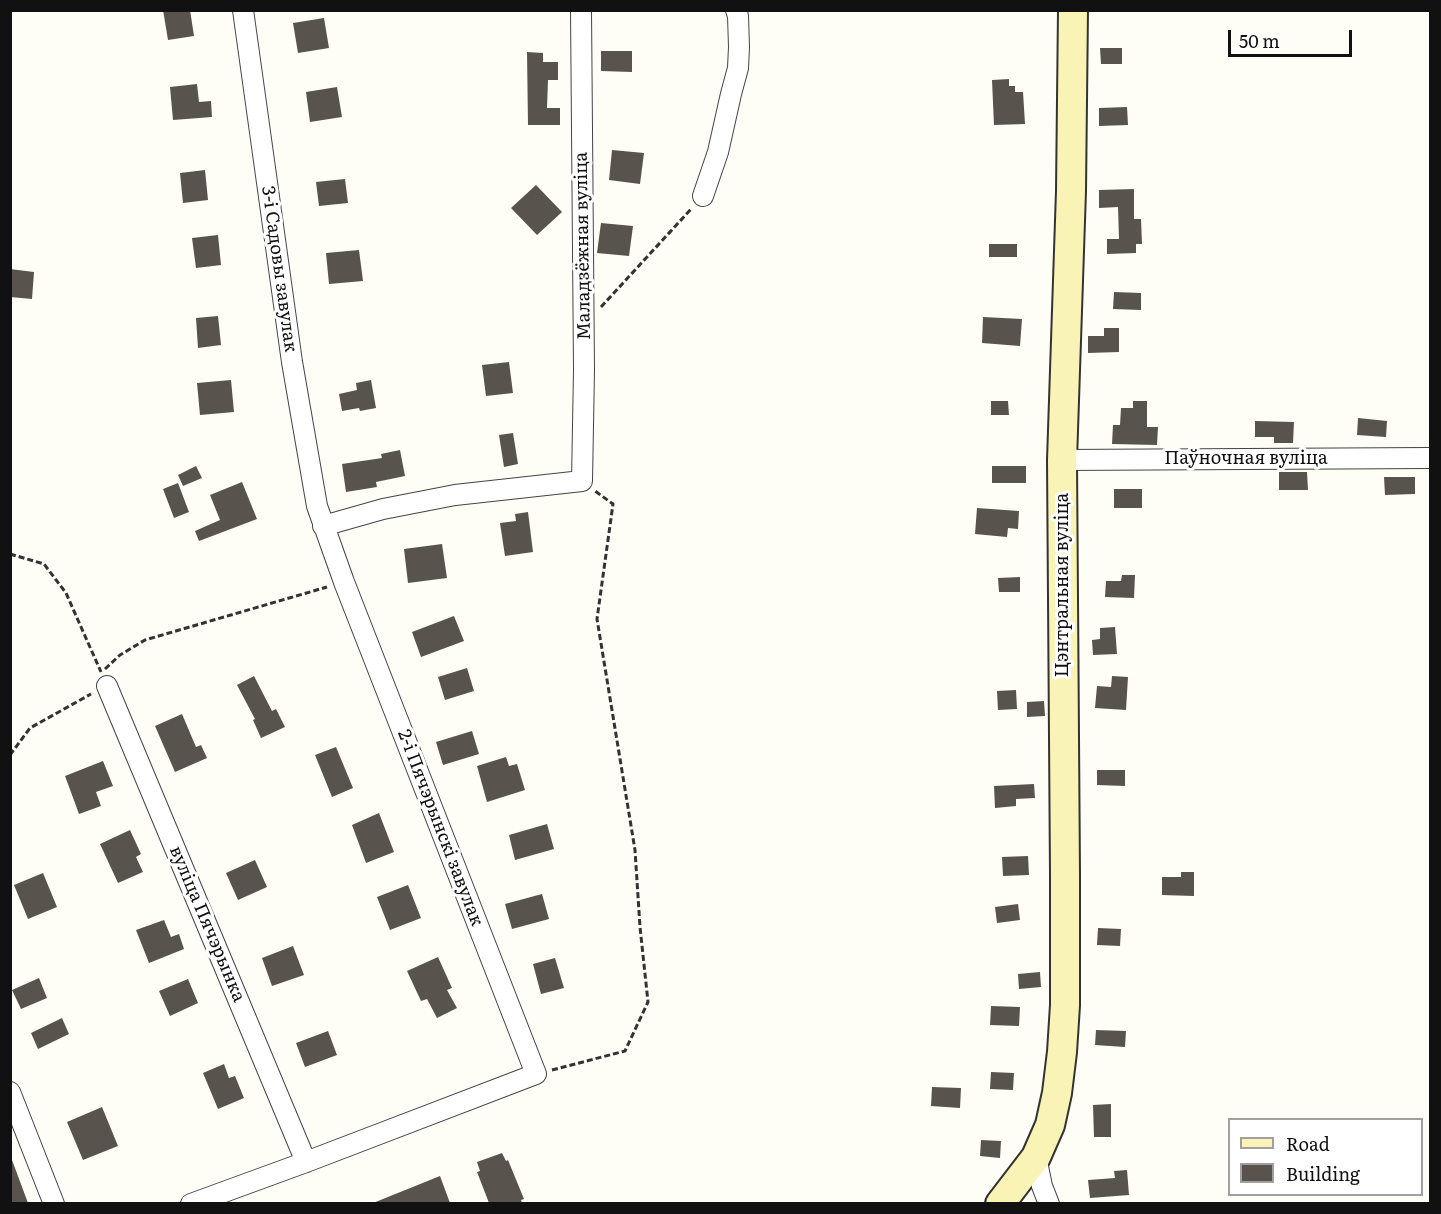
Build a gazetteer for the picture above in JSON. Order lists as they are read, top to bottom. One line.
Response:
{"streets":{"street":["Маладзёжная вуліца","3-і Садовы завулак","Паўночная вуліца","Цэнтральная вуліца","2-і Пячэрынскі завулак","вуліца Пячэрынка"]},"crossings":[["3-і Садовы завулак","2-і Пячэрынскі завулак"],["Паўночная вуліца","Цэнтральная вуліца"]],"legend":["Road","Building"],"scale_bar":"50 m"}
